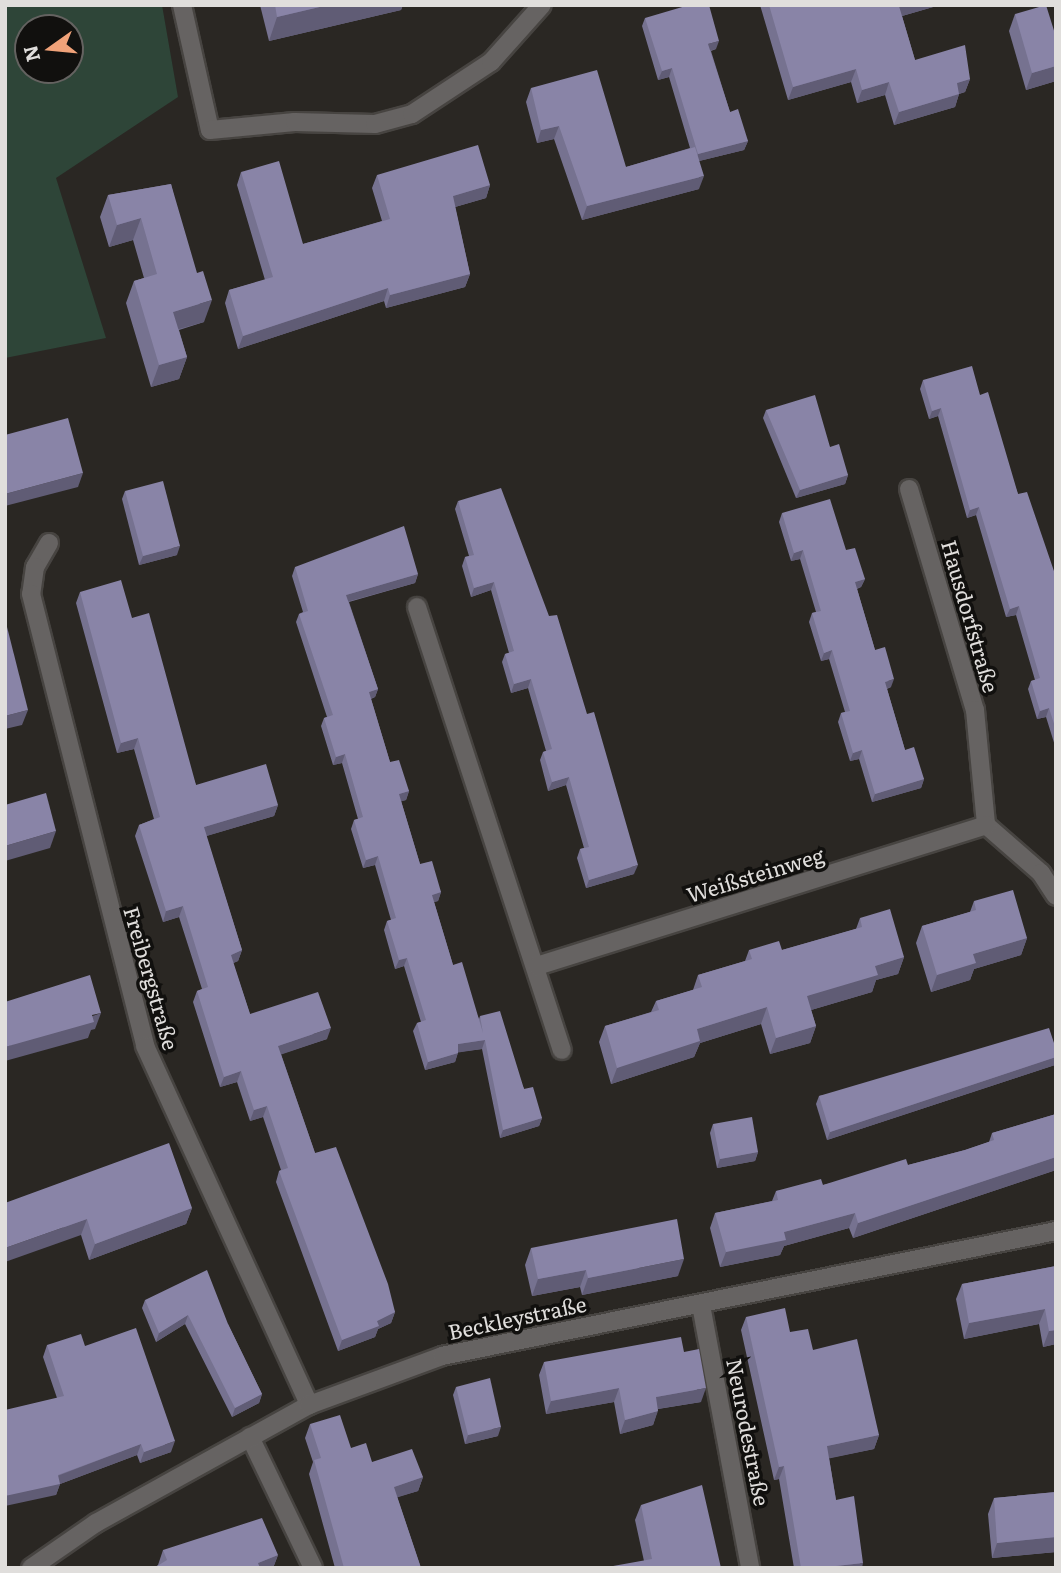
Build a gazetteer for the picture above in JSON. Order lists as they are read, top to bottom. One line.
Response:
{"streets":{"street":["Hausdorfstraße","Weißsteinweg","Freibergstraße","Beckleystraße","Neurodestraße"]},"crossings":[["Hausdorfstraße","Weißsteinweg"],["Freibergstraße","Beckleystraße"],["Beckleystraße","Neurodestraße"]],"north":"left"}
